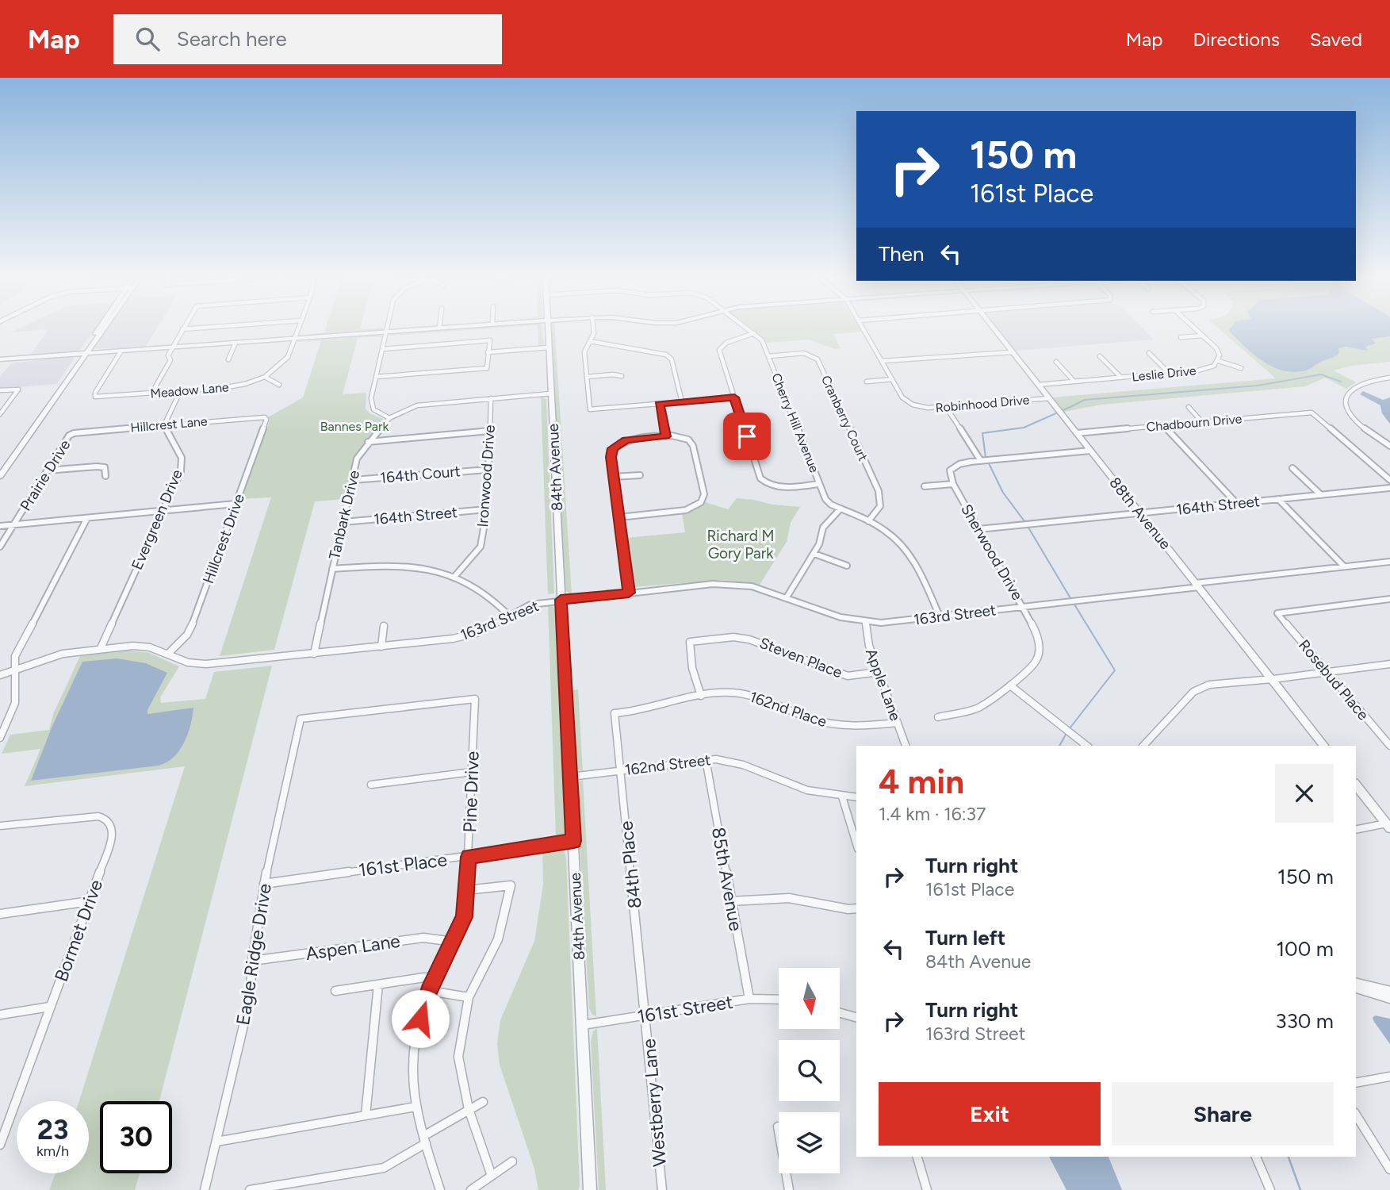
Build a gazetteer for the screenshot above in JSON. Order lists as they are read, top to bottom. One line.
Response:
{"streets":{"street":["Leslie Drive","Meadow Lane","Robinhood Drive","Cranberry Court","Cherry Hill Avenue","Chadbourn Drive","Hillcrest Lane","84th Avenue","164th Court","Prairie Drive","Ironwood Drive","164th Street","88th Avenue","Tanbark Drive","Evergreen Drive","Hillcrest Drive","Sherwood Drive","163rd Street","Steven Place","Rosebud Place","Apple Lane","162nd Place","162nd Street","Pine Drive","161st Place","84th Place","85th Avenue","Bormet Drive","Aspen Lane","Eagle Ridge Drive","161st Street","Westberry Lane"]},"crossings":[["Leslie Drive","88th Avenue"],["Robinhood Drive","88th Avenue"],["Cranberry Court","Cherry Hill Avenue"],["Cherry Hill Avenue","163rd Street"],["Chadbourn Drive","88th Avenue"],["Hillcrest Lane","Prairie Drive"],["Hillcrest Lane","Evergreen Drive"],["Hillcrest Lane","Hillcrest Drive"],["84th Avenue","Tanbark Drive"],["84th Avenue","163rd Street"],["84th Avenue","162nd Street"],["84th Avenue","161st Place"],["84th Avenue","161st Street"],["164th Court","Ironwood Drive"],["164th Court","Tanbark Drive"],["Ironwood Drive","164th Street"],["Ironwood Drive","Tanbark Drive"],["164th Street","88th Avenue"],["164th Street","Tanbark Drive"],["164th Street","Sherwood Drive"],["88th Avenue","163rd Street"],["Tanbark Drive","163rd Street"],["Evergreen Drive","163rd Street"],["Hillcrest Drive","163rd Street"],["Sherwood Drive","163rd Street"],["163rd Street","Apple Lane"],["Steven Place","Apple Lane"],["Steven Place","162nd Place"],["Apple Lane","162nd Place"],["162nd Place","84th Place"],["162nd Street","84th Place"],["162nd Street","85th Avenue"],["Pine Drive","161st Place"],["Pine Drive","Aspen Lane"],["Pine Drive","Eagle Ridge Drive"],["161st Place","Eagle Ridge Drive"],["84th Place","161st Street"],["84th Place","Westberry Lane"],["85th Avenue","161st Street"],["Aspen Lane","Eagle Ridge Drive"],["161st Street","Westberry Lane"]],"parks":["Bannes Park","Richard M Gory Park"],"north":"bottom","page":{"header":"Map","search":"Search here","nav":["Map","Directions","Saved"],"turn":["150 m","161st Place"],"then":"Then","heading":["4 min","1.4 km · 16:37"],"list":[{"name":"Turn right","note":"161st Place","value":"150 m"},{"name":"Turn left","note":"84th Avenue","value":"100 m"},{"name":"Turn right","note":"163rd Street","value":"330 m"}],"buttons":["Exit","Share"],"speed":"23 km/h","limit":"30"}}
